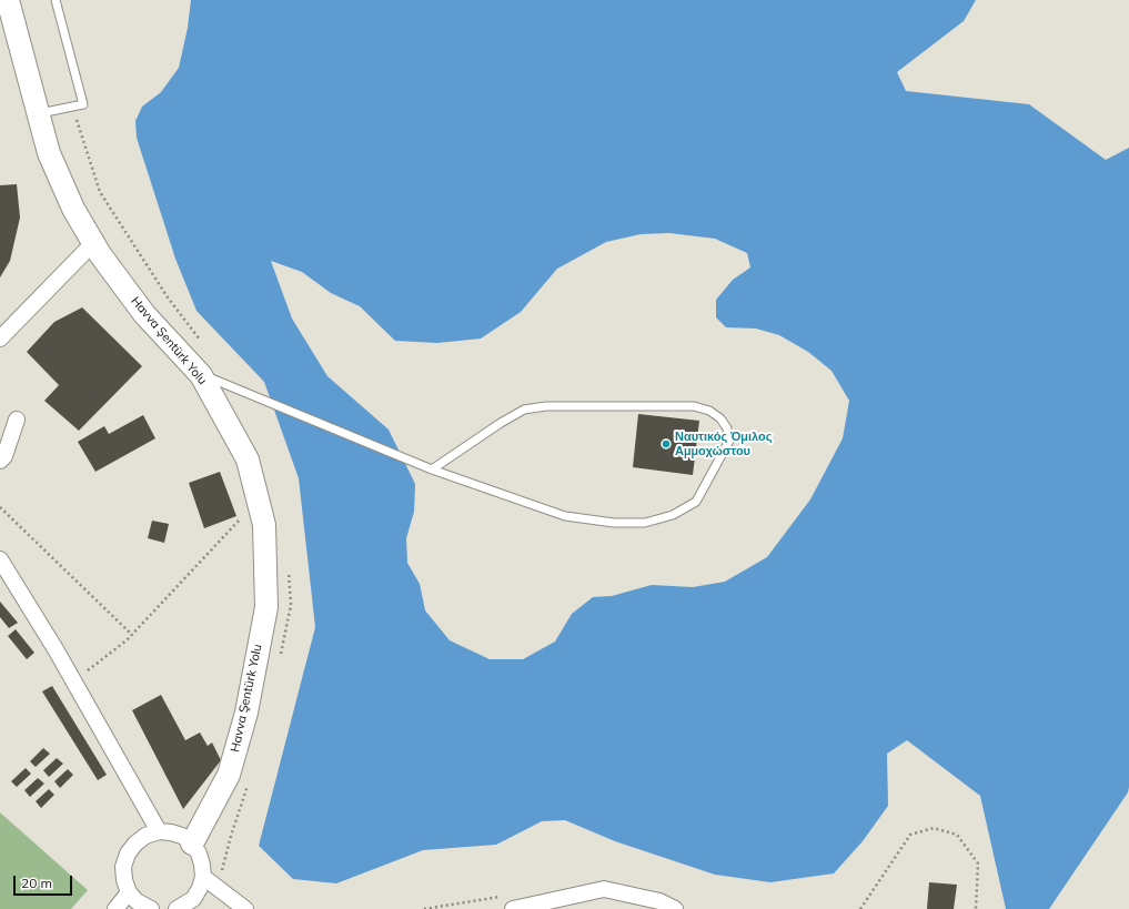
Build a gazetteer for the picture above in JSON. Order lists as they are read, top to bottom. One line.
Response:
{"streets":{"street":["Havva Şentürk Yolu"]},"places":["Ναυτικός Όμιλος Αμμοχώστου"],"scale_bar":"20 m"}
